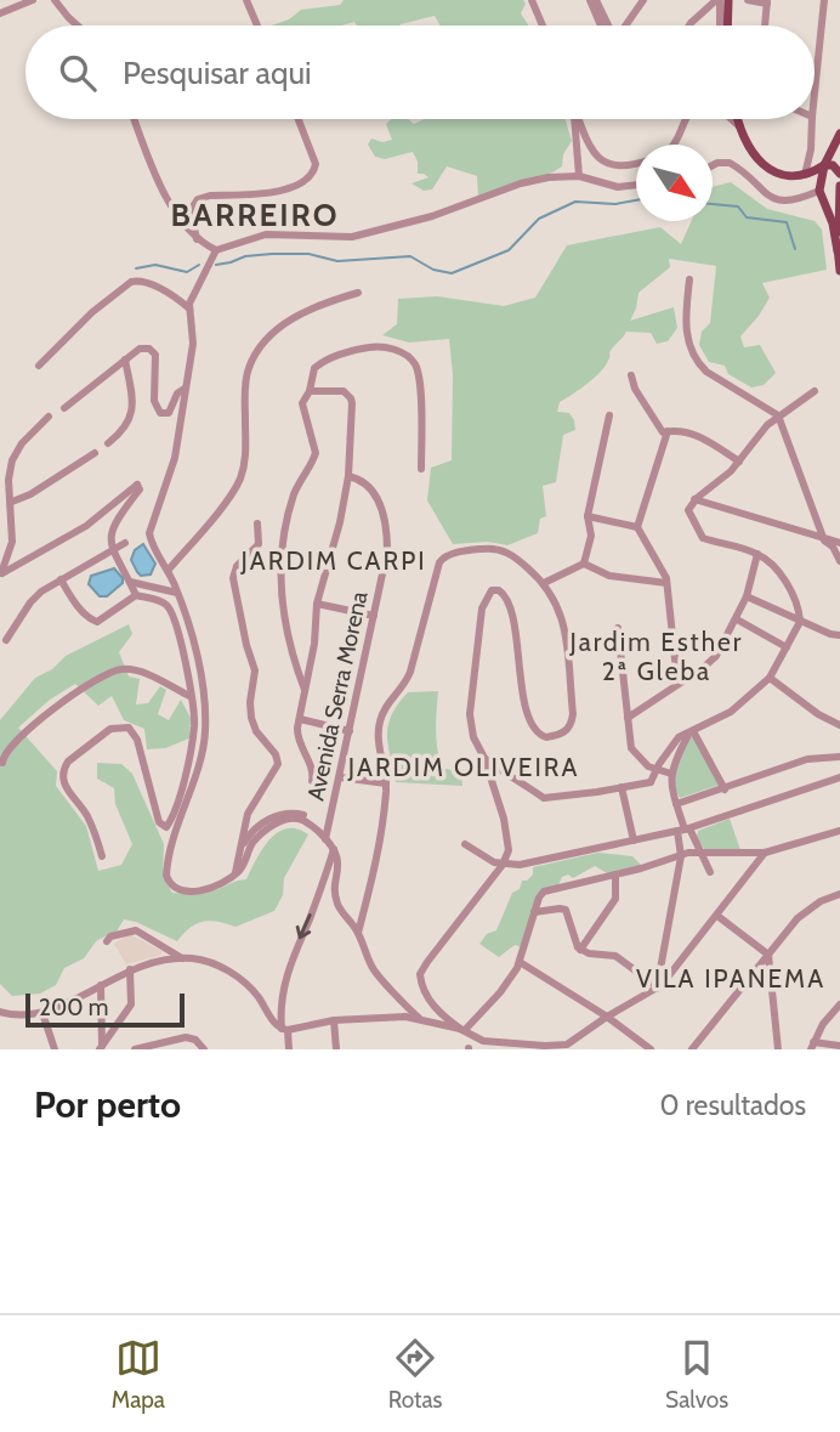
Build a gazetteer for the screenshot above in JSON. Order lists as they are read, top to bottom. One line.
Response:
{"streets":{"street":["Avenida Serra Morena"]},"districts":["BARREIRO","JARDIM CARPI","Jardim Esther 2ª Gleba","JARDIM OLIVEIRA","VILA IPANEMA"],"scale_bar":"200 m","north":"bottom right","page":{"search":"Pesquisar aqui","scale":"200 m","heading":["Por perto","0 resultados"],"nav":["Mapa","Rotas","Salvos"]}}
